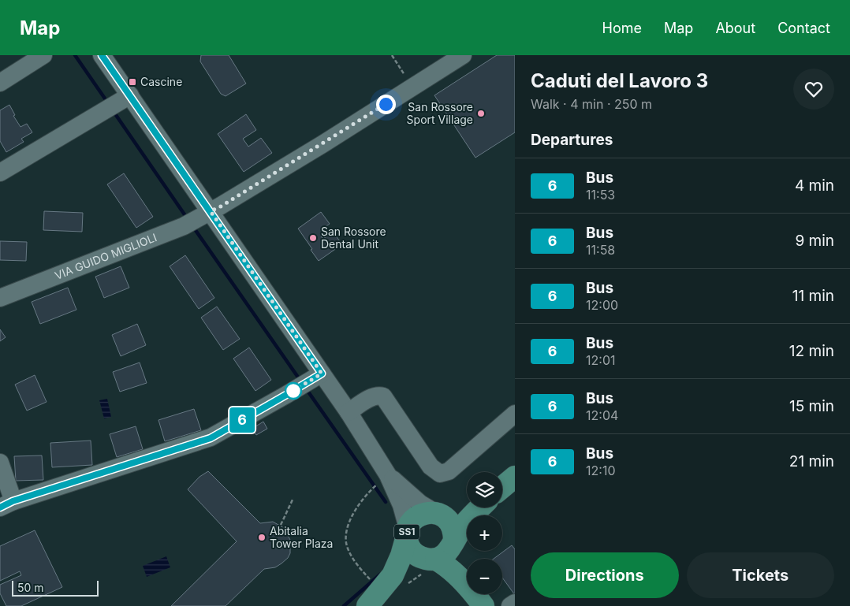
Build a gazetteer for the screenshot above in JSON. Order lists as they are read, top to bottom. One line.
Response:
{"streets":{"main road":["SS1"],"street":["VIA GUIDO MIGLIOLI"]},"places":{"transit":["Cascine"],"other":["San Rossore Sport Village","San Rossore Dental Unit","Abitalia Tower Plaza"]},"lines":["bus line 6"],"scale_bar":"50 m","page":{"header":"Map","nav":["Home","Map","About","Contact"],"on_map":"6","heading":[["Caduti del Lavoro 3","Walk · 4 min · 250 m"],"Departures"],"list":[{"mark":"6","name":"Bus","note":"11:53","value":"4 min"},{"mark":"6","name":"Bus","note":"11:58","value":"9 min"},{"mark":"6","name":"Bus","note":"12:00","value":"11 min"},{"mark":"6","name":"Bus","note":"12:01","value":"12 min"},{"mark":"6","name":"Bus","note":"12:04","value":"15 min"},{"mark":"6","name":"Bus","note":"12:10","value":"21 min"}],"map_buttons":["+","−"],"buttons":["Directions","Tickets"],"scale":"50 m"}}
